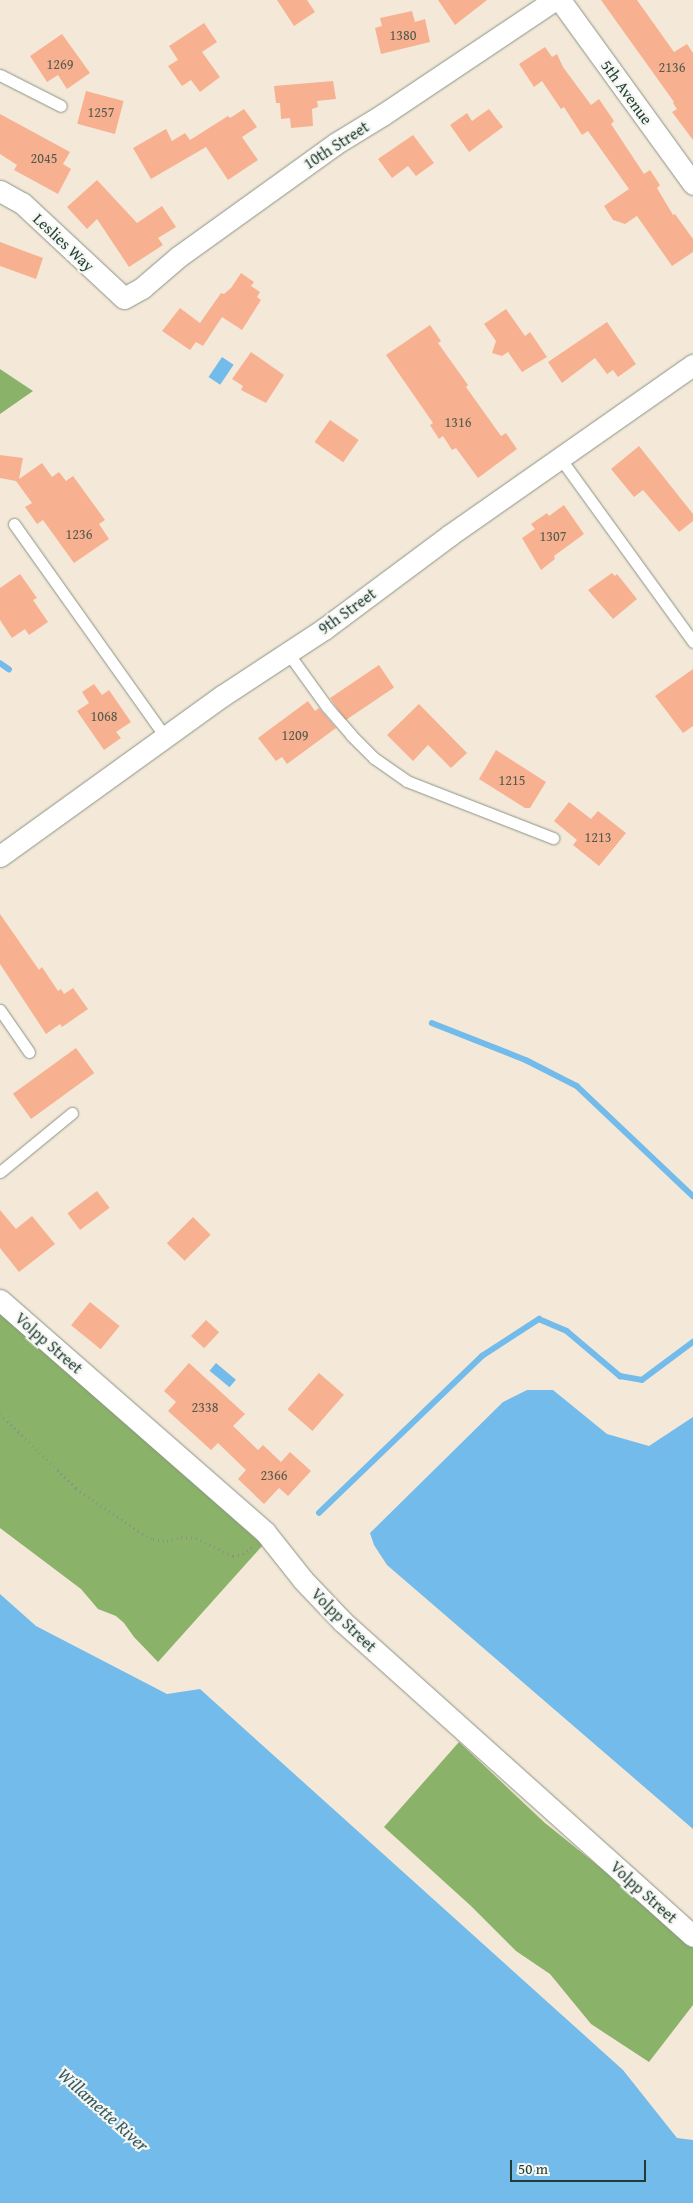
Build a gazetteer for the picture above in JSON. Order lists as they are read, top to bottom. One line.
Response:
{"streets":{"street":["5th Avenue","10th Street","Leslies Way","9th Street","Volpp Street"]},"crossings":[["10th Street","Leslies Way"]],"water":["Willamette River"],"house_numbers":["1380","1269","2136","1257","2045","1316","1236","1307","1068","1209","1215","1213","2338","2366"],"scale_bar":"50 m"}
